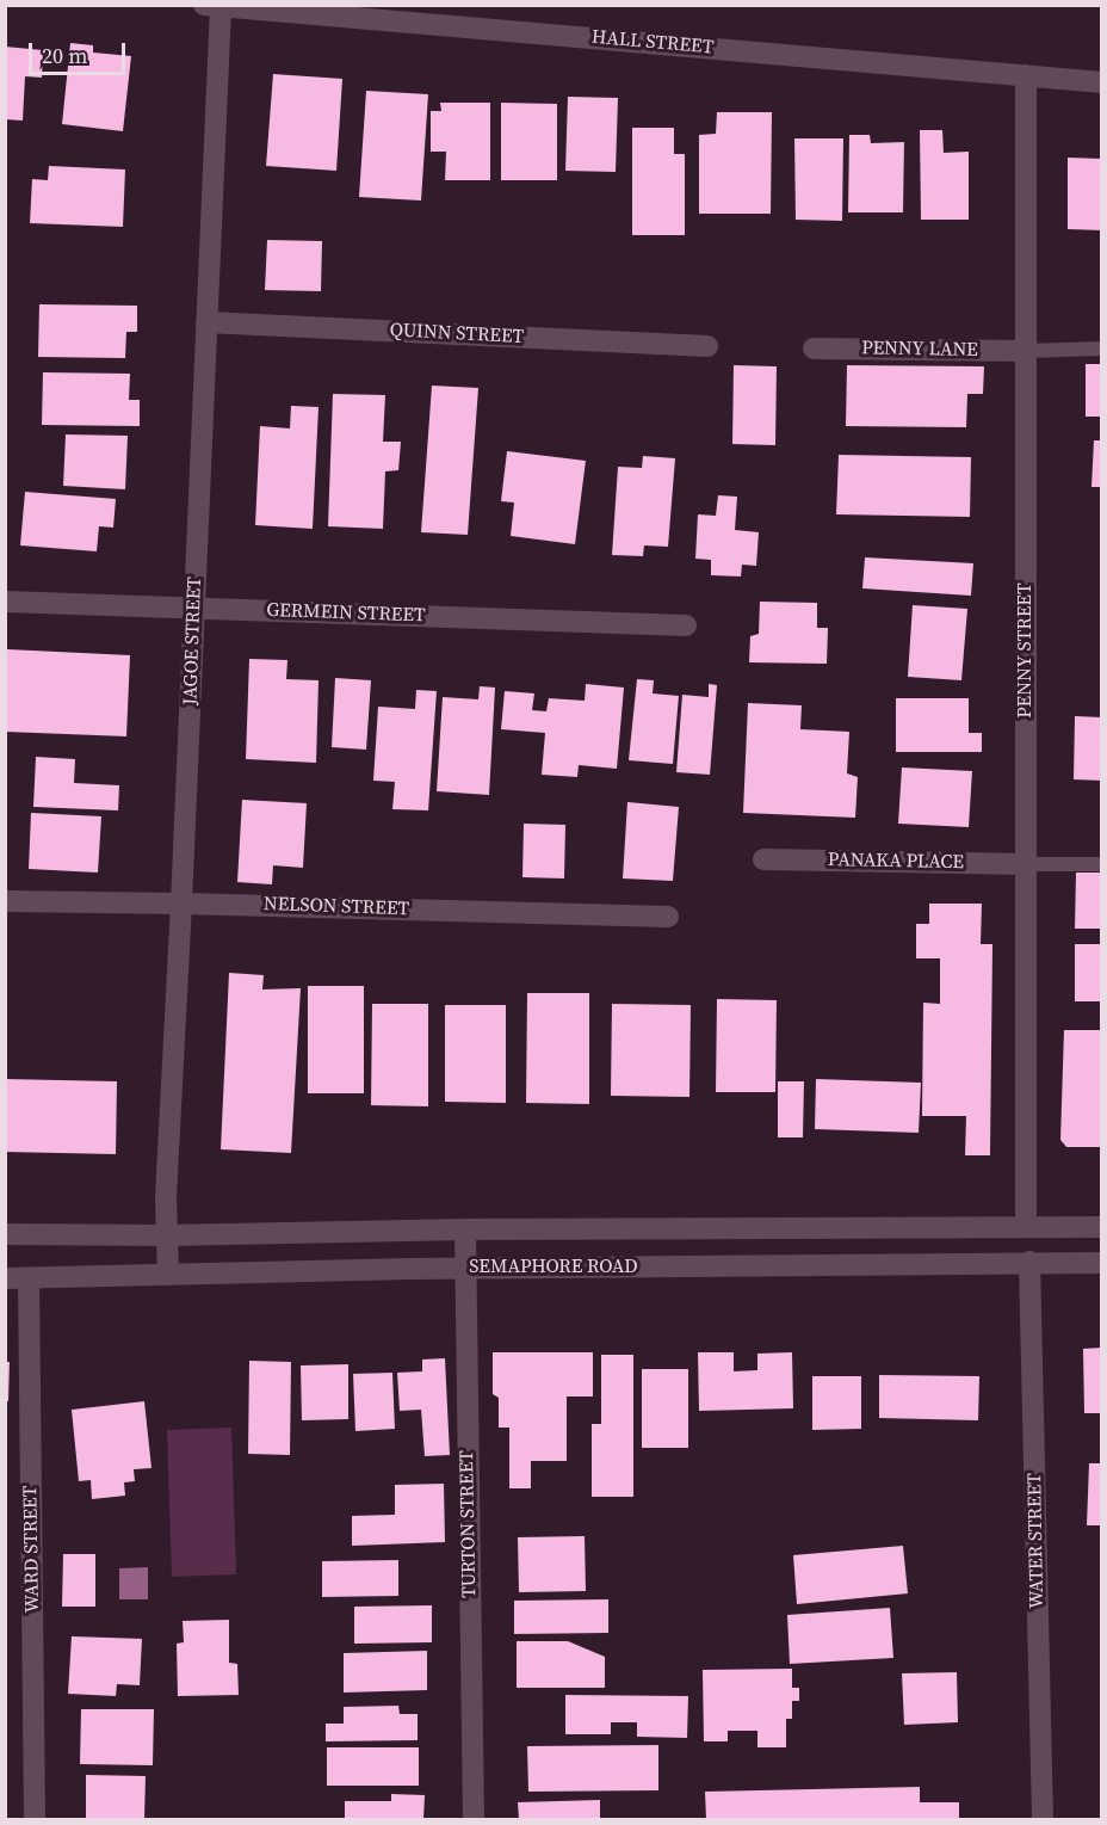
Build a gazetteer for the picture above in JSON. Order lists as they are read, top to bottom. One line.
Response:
{"streets":{"street":["HALL STREET","QUINN STREET","PENNY LANE","GERMEIN STREET","JAGOE STREET","PENNY STREET","PANAKA PLACE","NELSON STREET","SEMAPHORE ROAD","TURTON STREET","WATER STREET","WARD STREET"]},"crossings":[["HALL STREET","JAGOE STREET"],["HALL STREET","PENNY STREET"],["QUINN STREET","JAGOE STREET"],["PENNY LANE","PENNY STREET"],["GERMEIN STREET","JAGOE STREET"],["JAGOE STREET","NELSON STREET"],["JAGOE STREET","SEMAPHORE ROAD"],["PENNY STREET","PANAKA PLACE"],["PENNY STREET","SEMAPHORE ROAD"],["PENNY STREET","WATER STREET"],["SEMAPHORE ROAD","TURTON STREET"],["SEMAPHORE ROAD","WATER STREET"],["SEMAPHORE ROAD","WARD STREET"]],"scale_bar":"20 m"}
